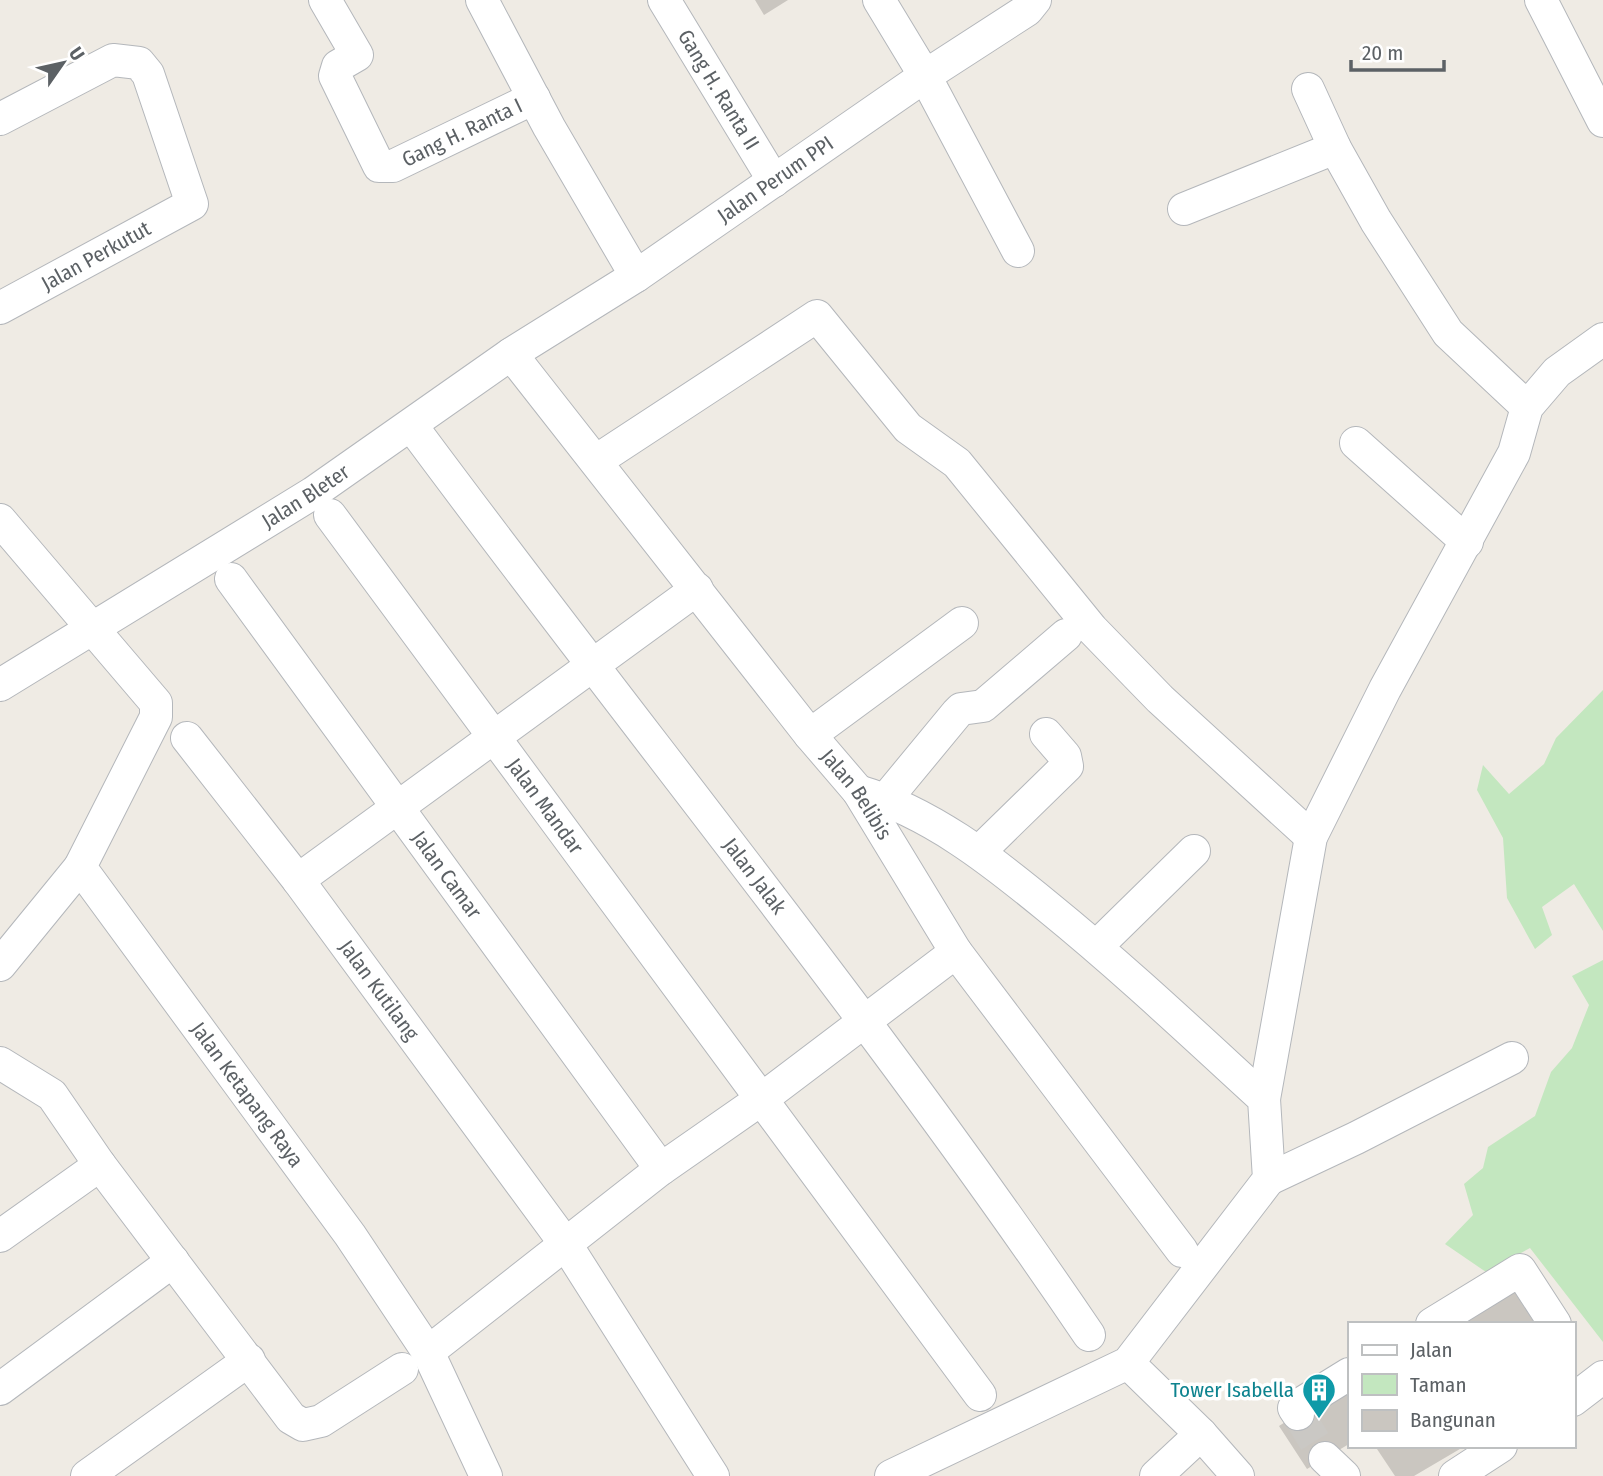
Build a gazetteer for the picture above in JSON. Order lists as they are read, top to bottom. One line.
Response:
{"streets":{"street":["Gang H. Ranta II","Gang H. Ranta I","Jalan Perum PPI","Jalan Perkutut","Jalan Bleter","Jalan Belibis","Jalan Mandar","Jalan Camar","Jalan Jalak","Jalan Kutilang","Jalan Ketapang Raya"]},"crossings":[["Gang H. Ranta II","Jalan Perum PPI"],["Gang H. Ranta I","Jalan Perum PPI"],["Jalan Perum PPI","Jalan Bleter"],["Jalan Perum PPI","Jalan Belibis"],["Jalan Bleter","Jalan Belibis"],["Jalan Bleter","Jalan Jalak"]],"places":{"building":["Tower Isabella"]},"legend":["Jalan","Taman","Bangunan"],"scale_bar":"20 m","north":"top right"}
